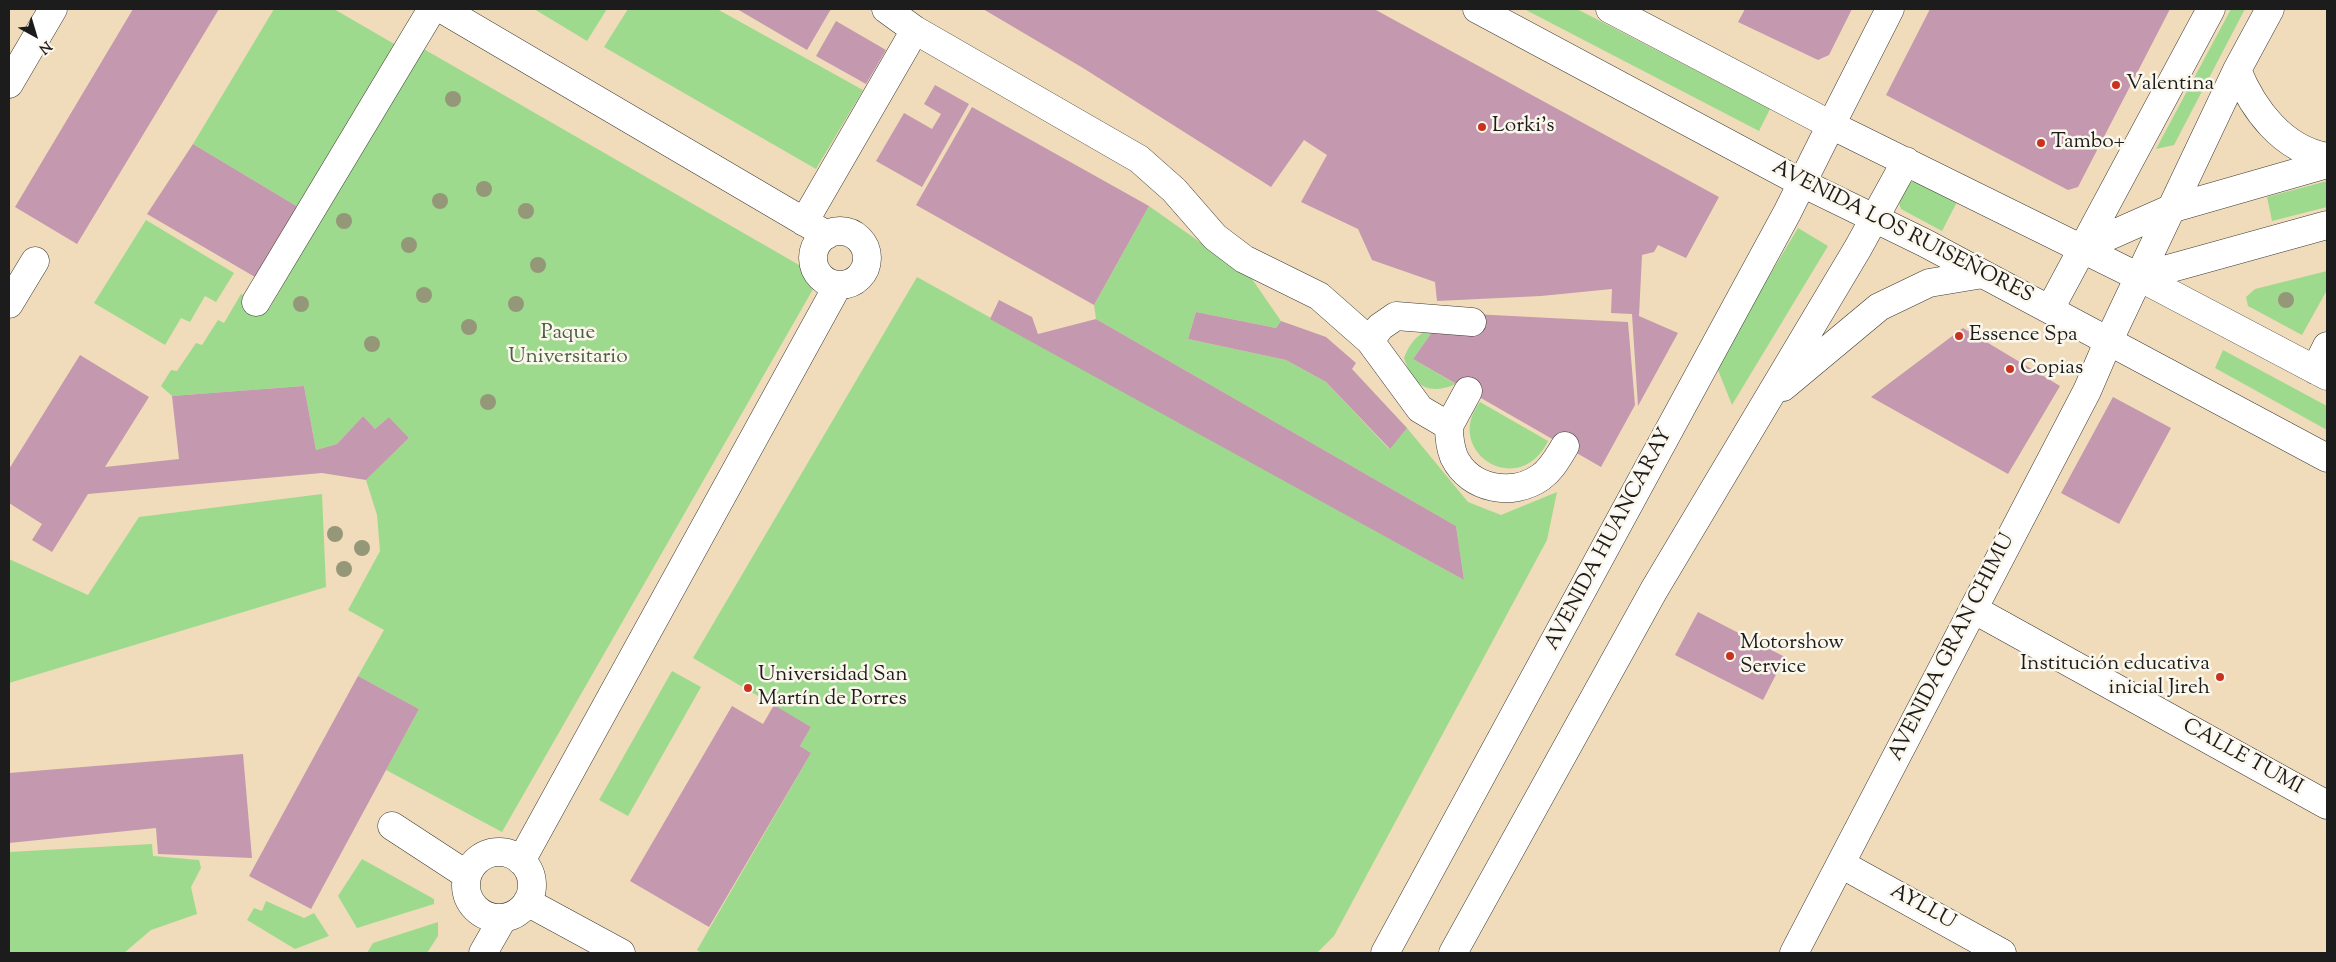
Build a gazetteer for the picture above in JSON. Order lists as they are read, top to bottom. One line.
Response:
{"streets":{"main road":["AVENIDA LOS RUISEÑORES","AVENIDA HUANCARAY","AVENIDA GRAN CHIMU","CALLE TUMI","AYLLU"]},"crossings":[["AVENIDA LOS RUISEÑORES","AVENIDA HUANCARAY"],["AVENIDA LOS RUISEÑORES","AVENIDA GRAN CHIMU"],["AVENIDA GRAN CHIMU","CALLE TUMI"],["AVENIDA GRAN CHIMU","AYLLU"]],"parks":["Paque Universitario"],"places":["Valentina","Lorki's","Tambo+","Essence Spa","Copias","Motorshow Service","Institución educativa inicial Jireh","Universidad San Martín de Porres"],"north":"bottom right"}
